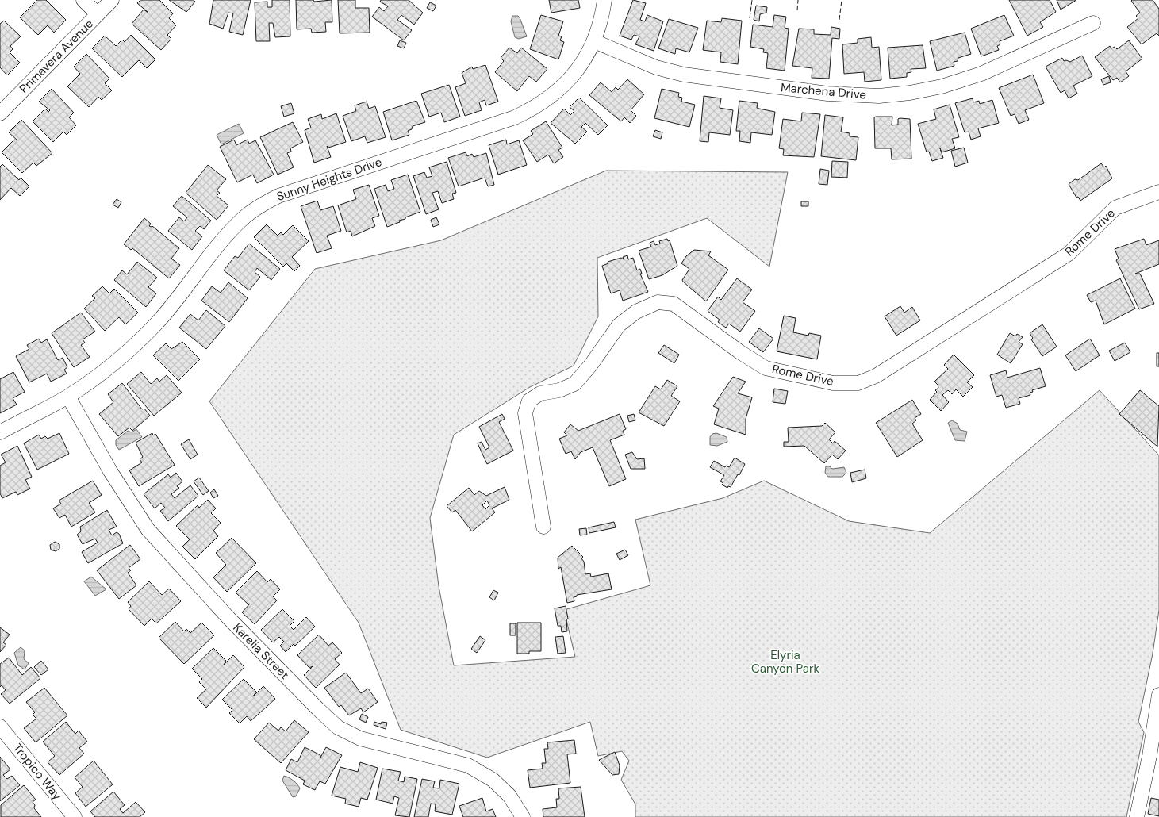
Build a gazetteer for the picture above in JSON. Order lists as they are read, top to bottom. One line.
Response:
{"streets":{"street":["Primavera Avenue","Marchena Drive","Sunny Heights Drive","Rome Drive","Karelia Street","Tropico Way"]},"crossings":[["Marchena Drive","Sunny Heights Drive"],["Sunny Heights Drive","Karelia Street"]],"parks":["Elyria Canyon Park"]}
